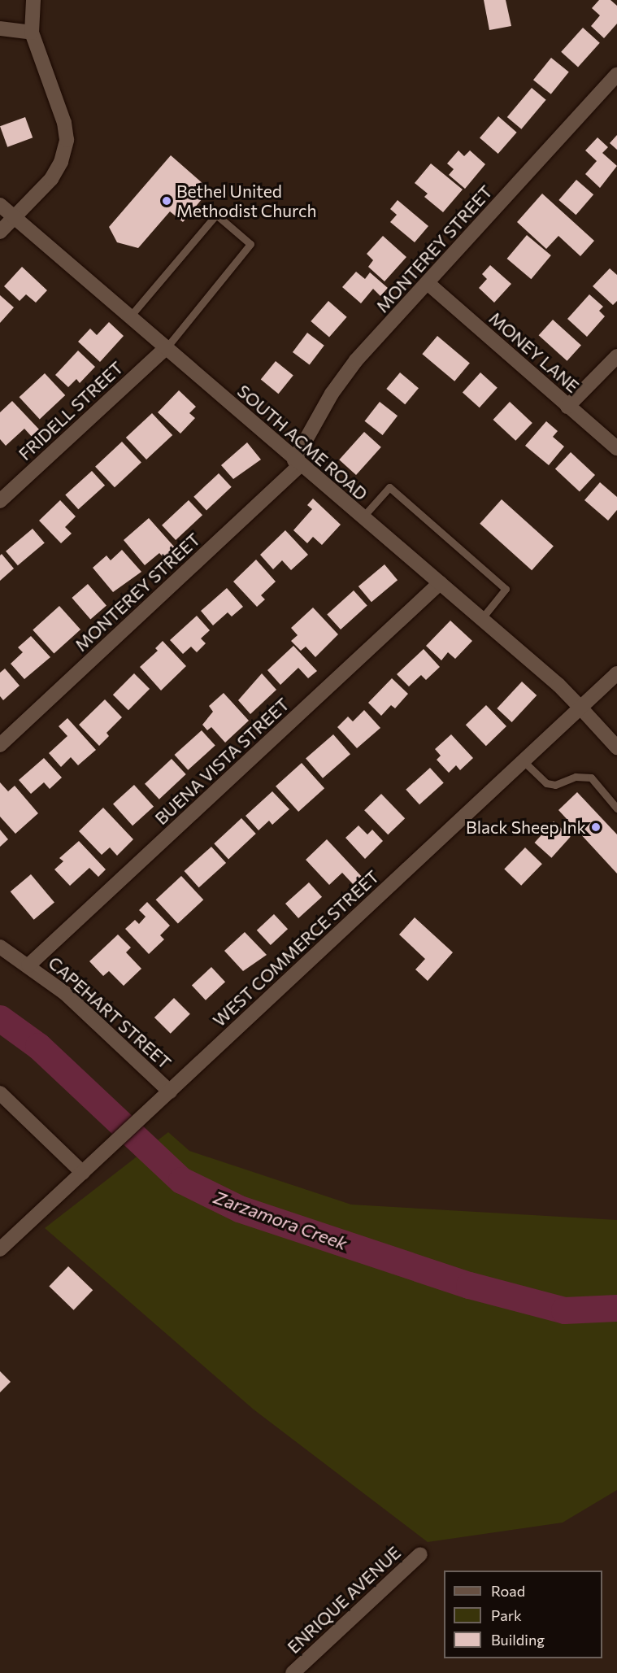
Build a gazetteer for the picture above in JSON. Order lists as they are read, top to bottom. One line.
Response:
{"streets":{"street":["MONTEREY STREET","MONEY LANE","FRIDELL STREET","SOUTH ACME ROAD","BUENA VISTA STREET","WEST COMMERCE STREET","CAPEHART STREET","ENRIQUE AVENUE"]},"crossings":[["MONTEREY STREET","MONEY LANE"],["MONTEREY STREET","SOUTH ACME ROAD"],["FRIDELL STREET","SOUTH ACME ROAD"],["SOUTH ACME ROAD","BUENA VISTA STREET"],["SOUTH ACME ROAD","WEST COMMERCE STREET"],["BUENA VISTA STREET","CAPEHART STREET"],["WEST COMMERCE STREET","CAPEHART STREET"]],"water":["Zarzamora Creek"],"places":["Bethel United Methodist Church","Black Sheep Ink"],"legend":["Road","Park","Building"]}
